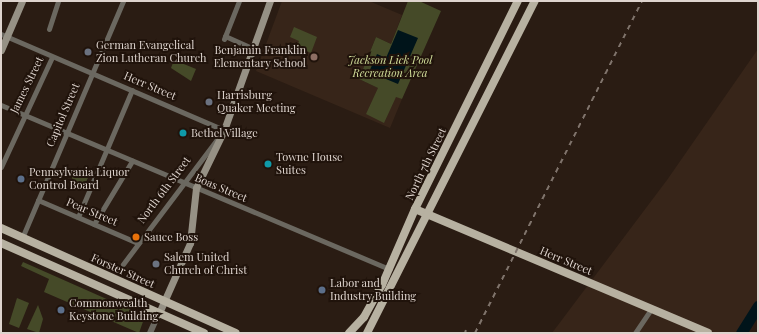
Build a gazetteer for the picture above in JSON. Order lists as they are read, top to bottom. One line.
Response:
{"streets":{"main road":["Herr Street","North 7th Street","North 6th Street","Forster Street"],"street":["James Street","Capitol Street","Boas Street","Pear Street"]},"crossings":[["James Street","Herr Street"],["James Street","Boas Street"],["Herr Street","Capitol Street"],["Herr Street","North 7th Street"],["Herr Street","North 6th Street"],["Capitol Street","Boas Street"],["Capitol Street","Pear Street"],["Capitol Street","Forster Street"],["North 7th Street","Boas Street"],["Boas Street","North 6th Street"],["North 6th Street","Pear Street"],["North 6th Street","Forster Street"]],"parks":["Jackson Lick Pool Recreation Area"],"places":["German Evangelical Zion Lutheran Church","Benjamin Franklin Elementary School","Harrisburg Quaker Meeting","Bethel Village","Towne House Suites","Pennsylvania Liquor Control Board","Sauce Boss","Salem United Church of Christ","Labor and Industry Building","Commonwealth Keystone Building"]}
